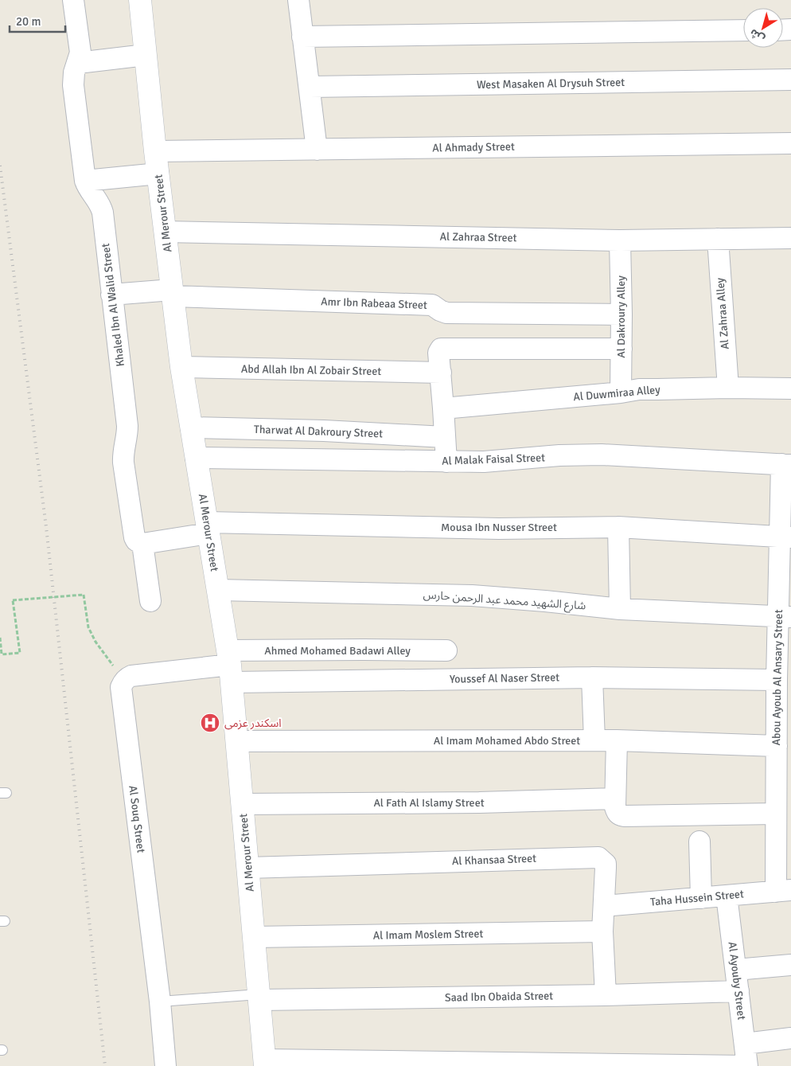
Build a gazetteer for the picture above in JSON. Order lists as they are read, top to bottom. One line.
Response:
{"streets":{"street":["West Masaken Al Drysuh Street","Al Ahmady Street","Al Merour Street","Al Zahraa Street","Amr Ibn Rabeaa Street","Khaled Ibn Al Walid Street","Al Zahraa Alley","Al Dakroury Alley","Abd Allah Ibn Al Zobair Street","Al Duwmiraa Alley","Tharwat Al Dakroury Street","Al Malak Faisal Street","Mousa Ibn Nusser Street","شارع الشهيد محمد عبد الرحمن حارس","Ahmed Mohamed Badawi Alley","Abou Ayoub Al Ansary Street","Youssef Al Naser Street","Al Imam Mohamed Abdo Street","Al Fath Al Islamy Street","Al Souq Street","Al Khansaa Street","Taha Hussein Street","Al Imam Moslem Street","Al Ayouby Street","Saad Ibn Obaida Street"]},"crossings":[["Al Ahmady Street","Al Merour Street"],["Al Merour Street","Al Zahraa Street"],["Al Merour Street","Amr Ibn Rabeaa Street"],["Al Merour Street","Abd Allah Ibn Al Zobair Street"],["Al Merour Street","Tharwat Al Dakroury Street"],["Al Merour Street","Al Malak Faisal Street"],["Al Merour Street","Mousa Ibn Nusser Street"],["Al Merour Street","شارع الشهيد محمد عبد الرحمن حارس"],["Al Merour Street","Ahmed Mohamed Badawi Alley"],["Al Merour Street","Youssef Al Naser Street"],["Al Merour Street","Al Imam Mohamed Abdo Street"],["Al Merour Street","Al Fath Al Islamy Street"],["Al Merour Street","Al Khansaa Street"],["Al Merour Street","Al Imam Moslem Street"],["Al Merour Street","Saad Ibn Obaida Street"],["Al Zahraa Street","Al Zahraa Alley"],["Al Zahraa Street","Al Dakroury Alley"],["Amr Ibn Rabeaa Street","Khaled Ibn Al Walid Street"],["Amr Ibn Rabeaa Street","Al Dakroury Alley"],["Al Zahraa Alley","Al Duwmiraa Alley"],["Al Dakroury Alley","Al Duwmiraa Alley"],["Al Malak Faisal Street","Abou Ayoub Al Ansary Street"],["Mousa Ibn Nusser Street","Abou Ayoub Al Ansary Street"],["شارع الشهيد محمد عبد الرحمن حارس","Abou Ayoub Al Ansary Street"],["Ahmed Mohamed Badawi Alley","Youssef Al Naser Street"],["Abou Ayoub Al Ansary Street","Youssef Al Naser Street"],["Abou Ayoub Al Ansary Street","Al Imam Mohamed Abdo Street"],["Abou Ayoub Al Ansary Street","Taha Hussein Street"],["Al Khansaa Street","Taha Hussein Street"],["Al Khansaa Street","Al Imam Moslem Street"],["Al Khansaa Street","Saad Ibn Obaida Street"],["Taha Hussein Street","Al Ayouby Street"],["Al Ayouby Street","Saad Ibn Obaida Street"]],"places":{"hospital":["اسكندر عزمى"]},"scale_bar":"20 m","north":"bottom left"}
